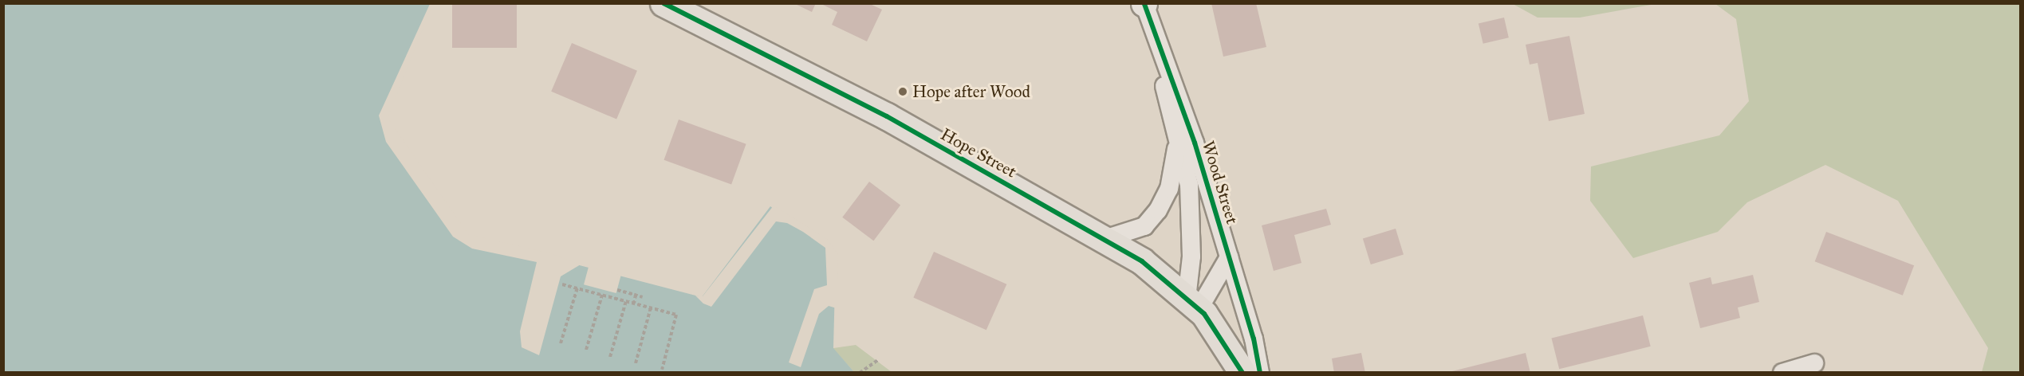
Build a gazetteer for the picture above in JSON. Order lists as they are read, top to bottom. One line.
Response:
{"streets":{"main road":["Hope Street"],"street":["Wood Street"]},"crossings":[["Hope Street","Wood Street"]],"places":["Hope after Wood"]}
